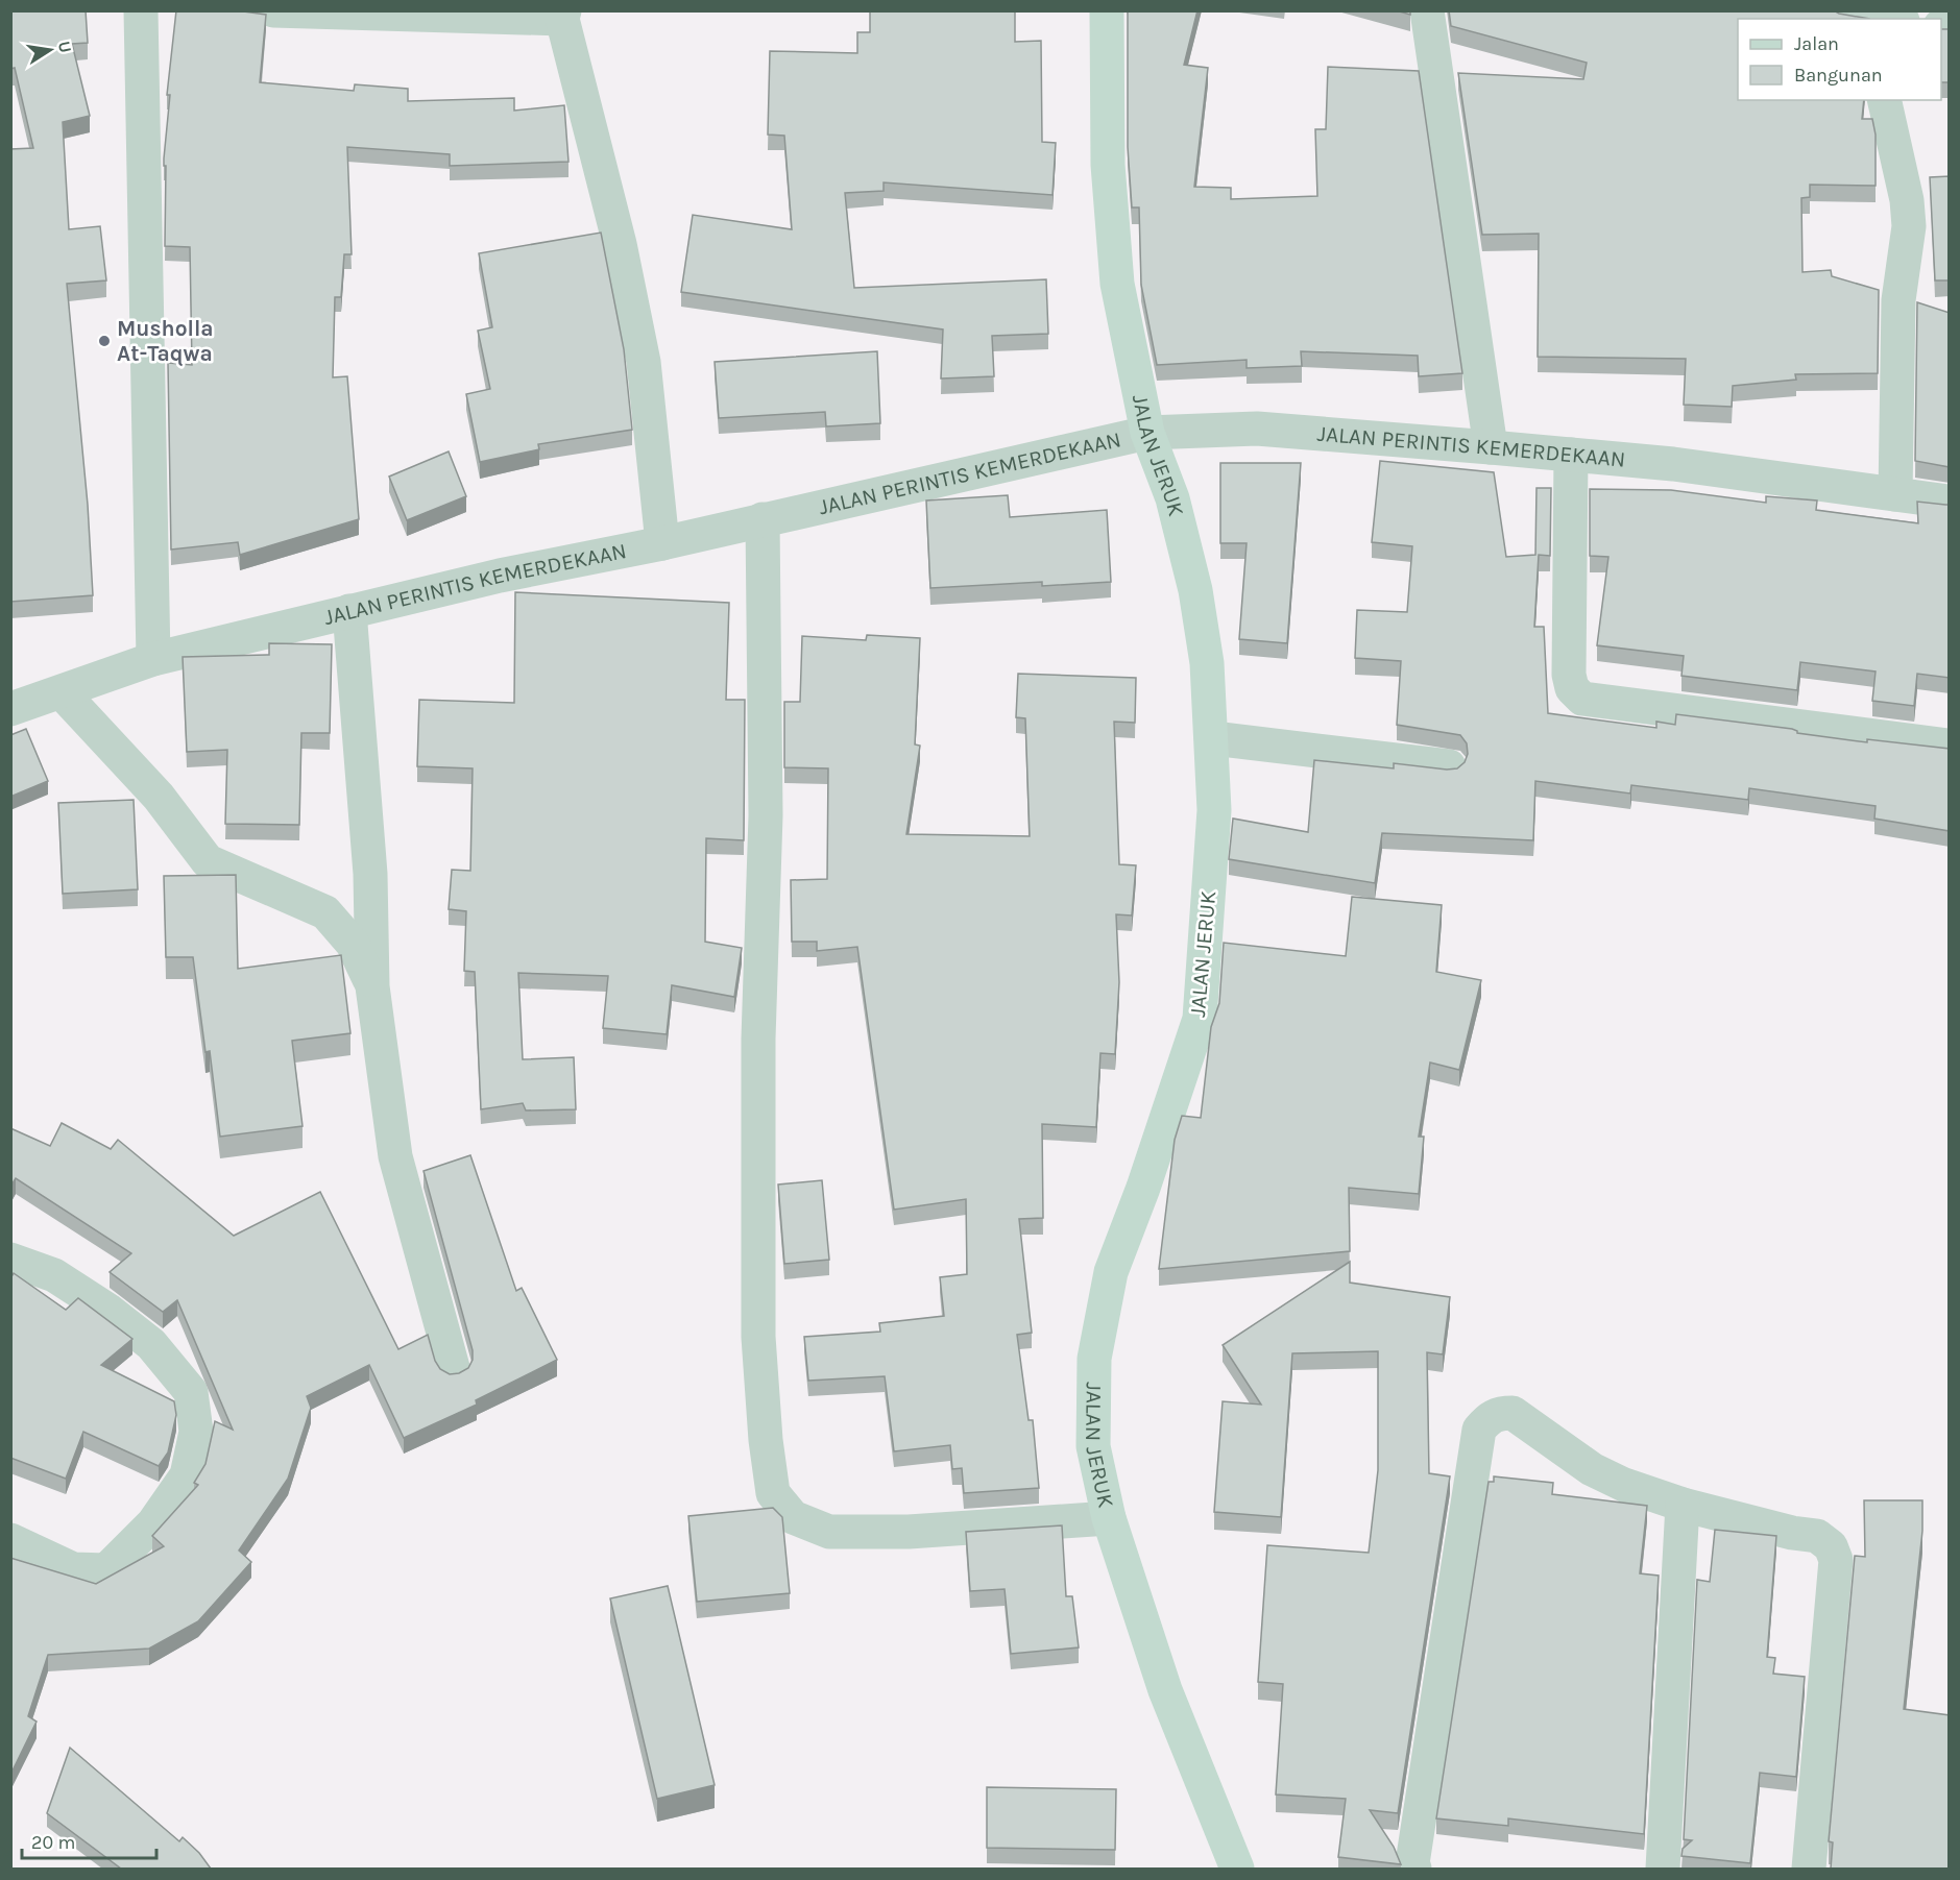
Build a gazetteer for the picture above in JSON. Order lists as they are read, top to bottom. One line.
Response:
{"streets":{"main road":["JALAN JERUK"],"street":["JALAN PERINTIS KEMERDEKAAN"]},"crossings":[["JALAN PERINTIS KEMERDEKAAN","JALAN JERUK"]],"places":["Musholla At-Taqwa"],"legend":["Jalan","Bangunan"],"scale_bar":"20 m","north":"right"}
